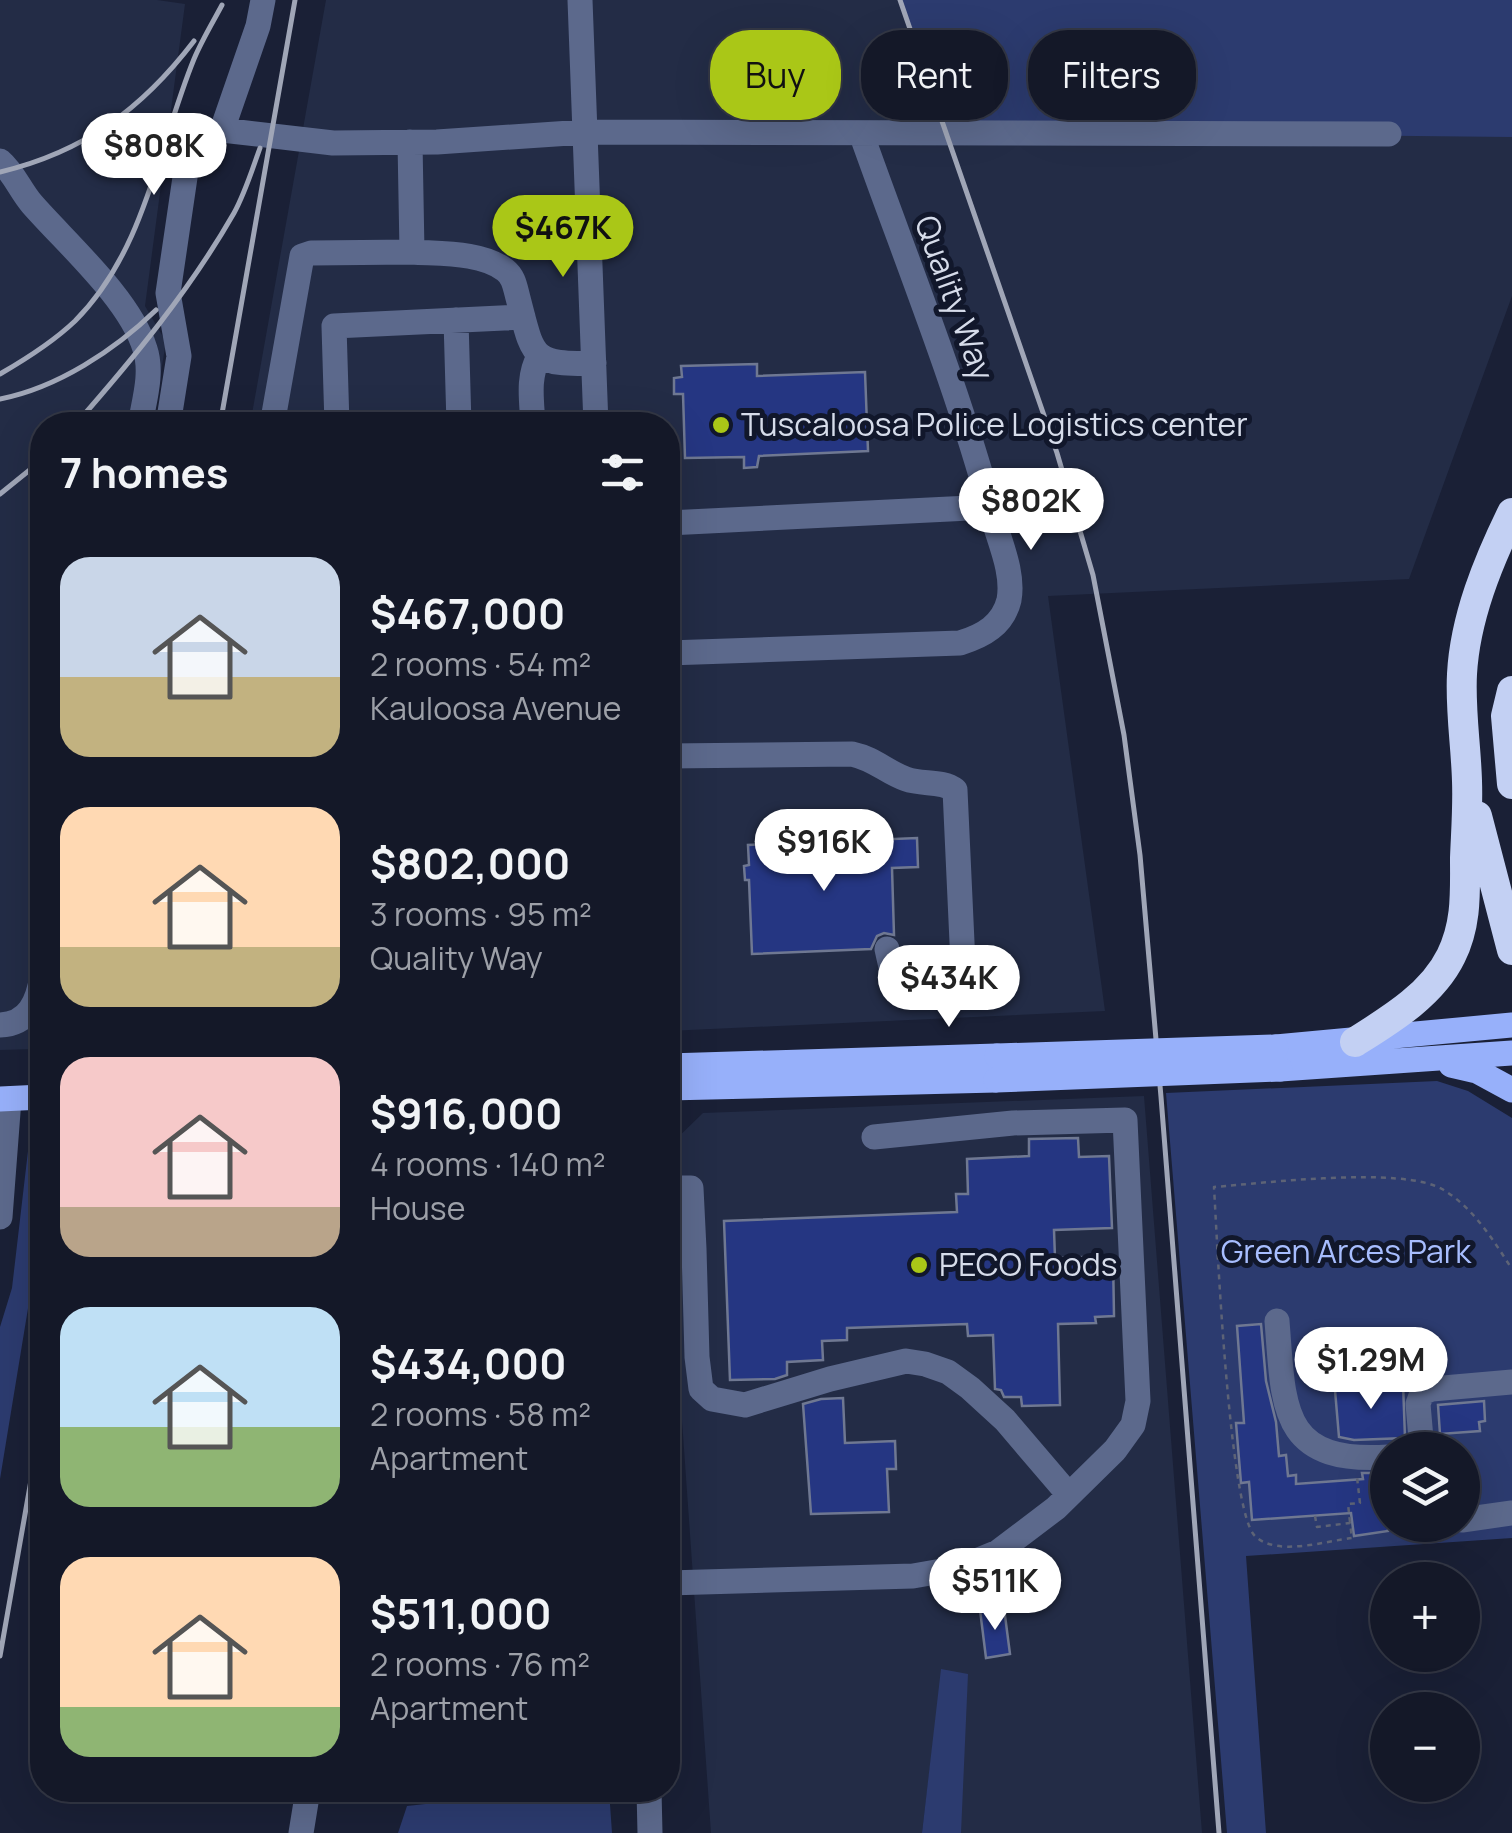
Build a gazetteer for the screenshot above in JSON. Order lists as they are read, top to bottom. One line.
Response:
{"streets":{"street":["Quality Way"]},"parks":["Green Arces Park"],"places":["Tuscaloosa Police Logistics center","PECO Foods"],"page":{"chip":["Buy","Rent","Filters"],"price":["$808K","$467K","$802K","$916K","$434K","$1.29M","$511K"],"heading":"7 homes","list":[{"name":"$467,000","note":"2 rooms · 54 m² · Kauloosa Avenue"},{"name":"$802,000","note":"3 rooms · 95 m² · Quality Way"},{"name":"$916,000","note":"4 rooms · 140 m² · House"},{"name":"$434,000","note":"2 rooms · 58 m² · Apartment"},{"name":"$511,000","note":"2 rooms · 76 m² · Apartment"}],"map_buttons":["+","−"]}}
